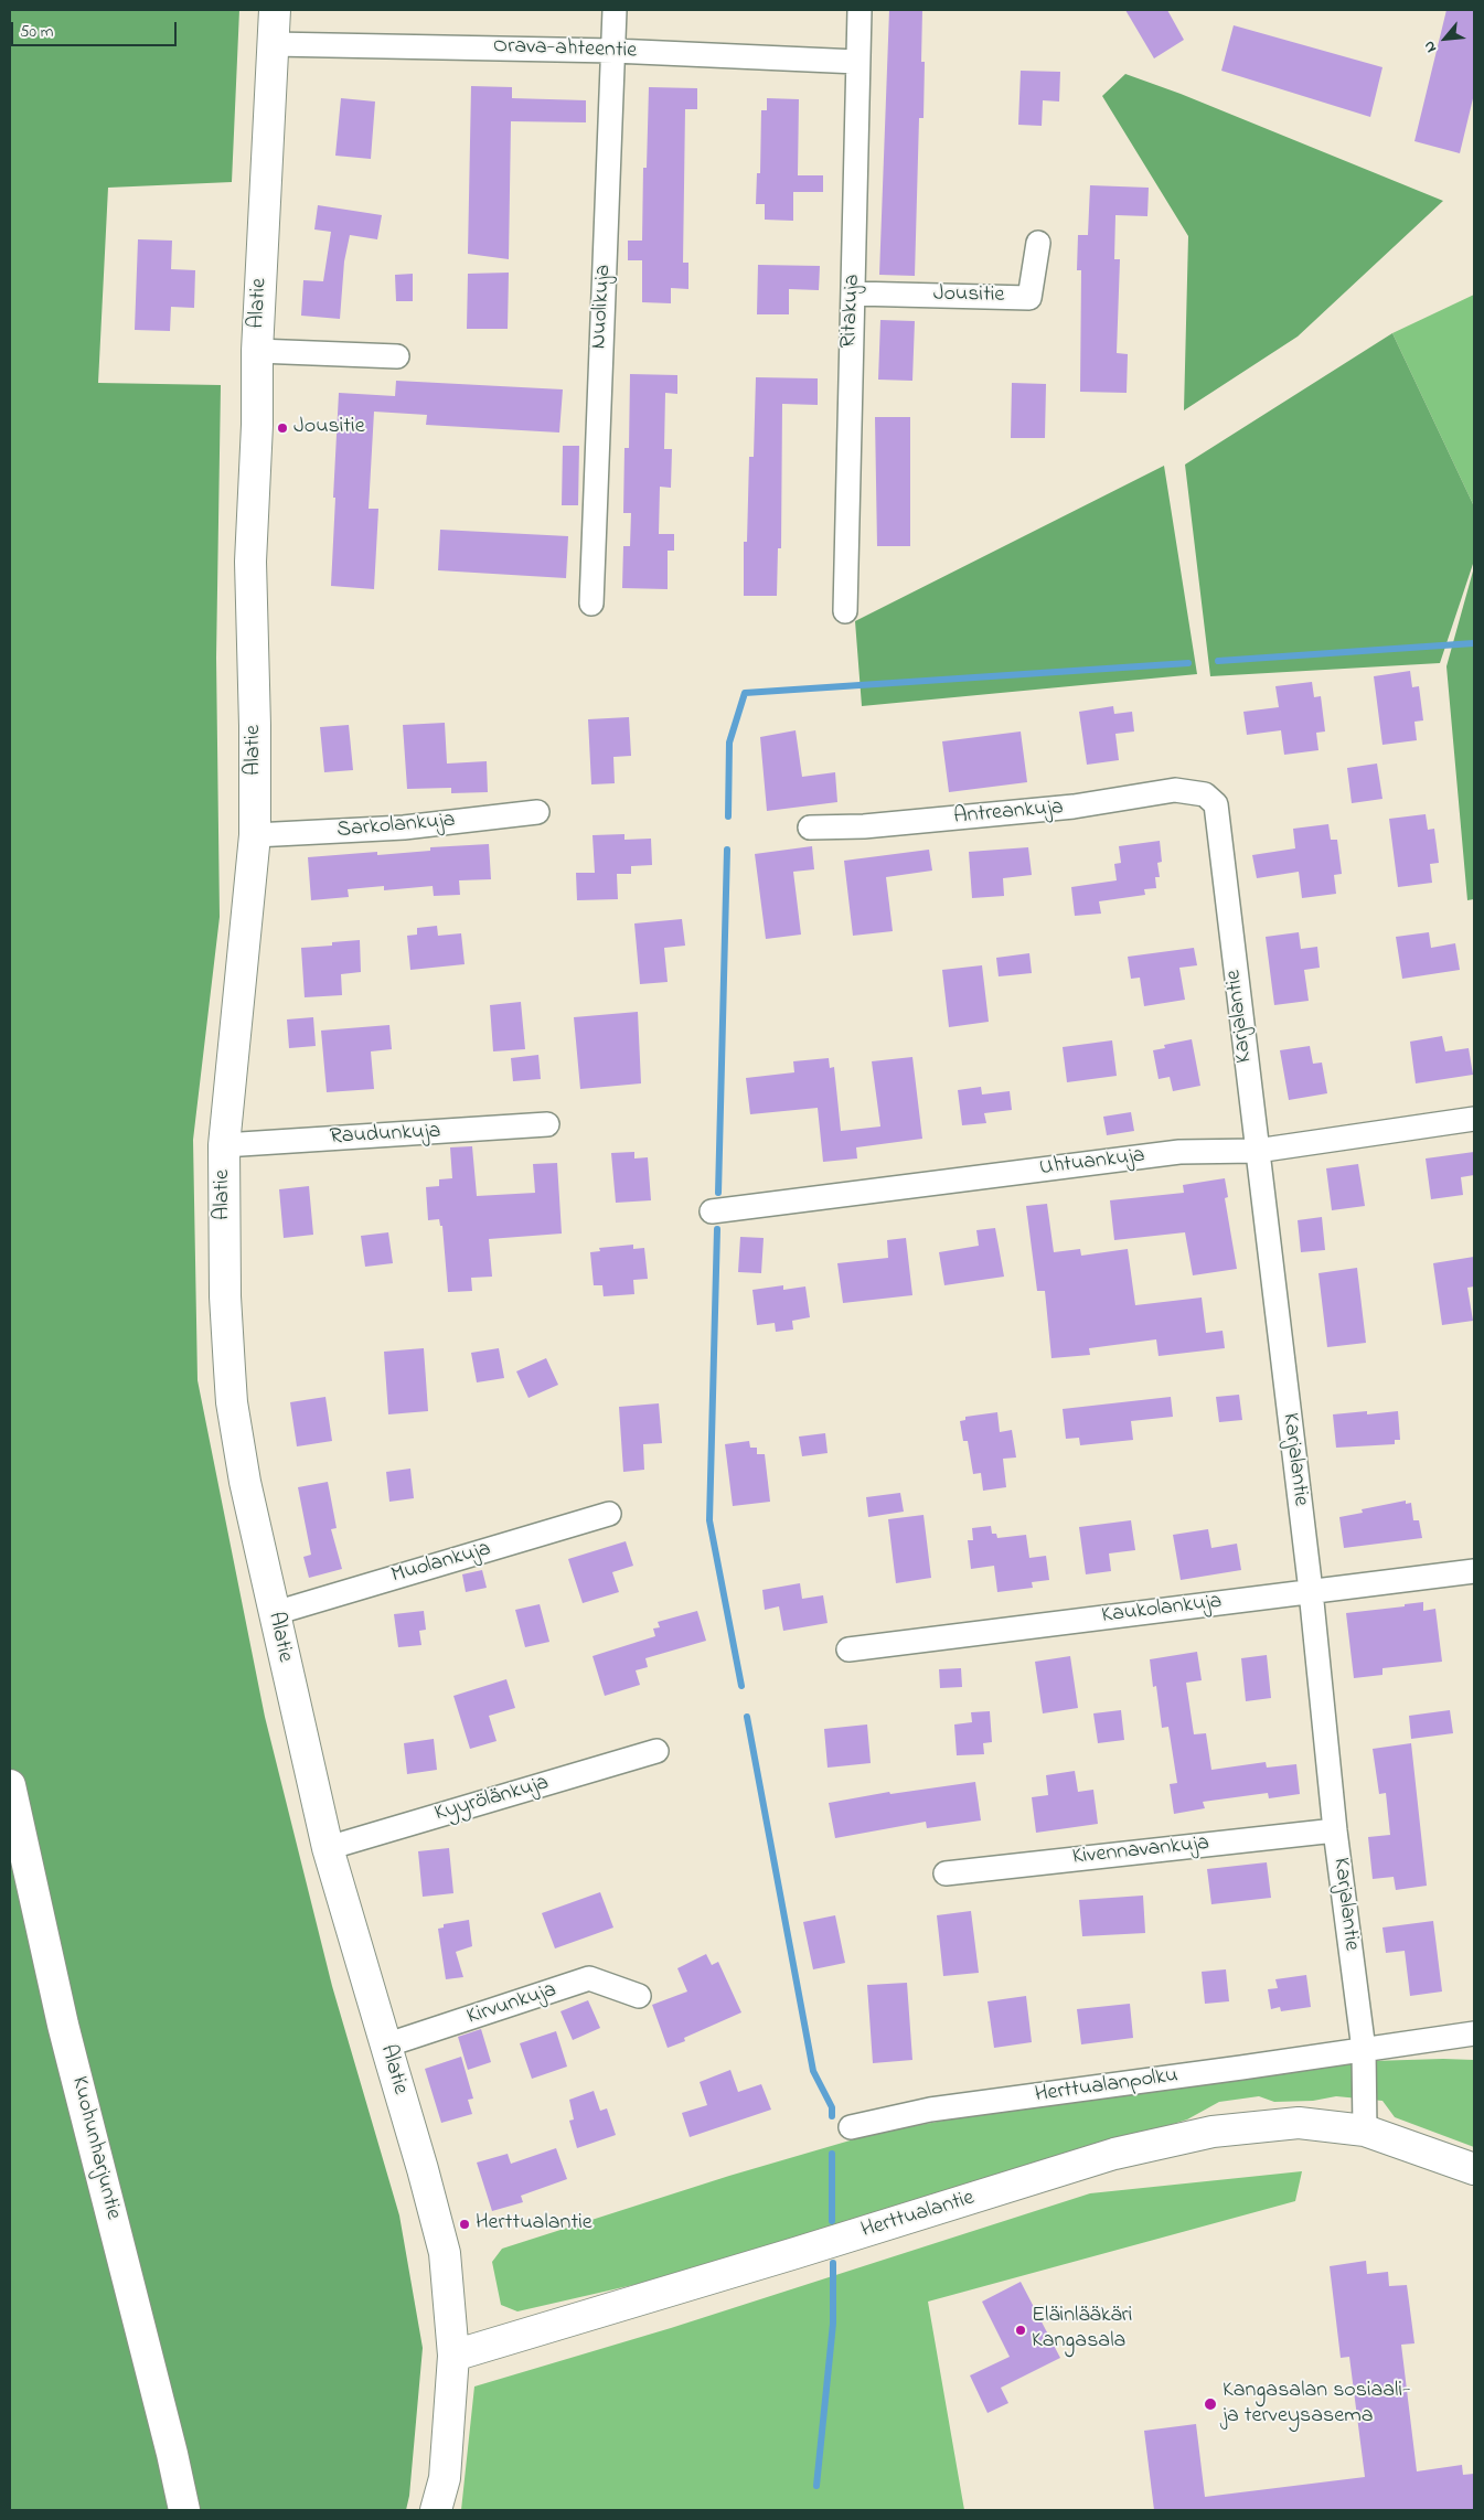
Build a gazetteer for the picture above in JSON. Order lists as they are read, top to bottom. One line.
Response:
{"streets":{"street":["Orava-ahteentie","Jousitie","Alatie","Nuolikuja","Ritakuja","Antreankuja","Sarkolankuja","Karjalantie","Raudunkuja","Uhtuankuja","Muolankuja","Kaukolankuja","Kyyrölänkuja","Kivennavankuja","Kirvunkuja","Herttualanpolku","Kuohunharjuntie","Herttualantie"]},"crossings":[["Orava-ahteentie","Alatie"],["Orava-ahteentie","Nuolikuja"],["Orava-ahteentie","Ritakuja"],["Jousitie","Ritakuja"],["Alatie","Sarkolankuja"],["Alatie","Raudunkuja"],["Alatie","Muolankuja"],["Alatie","Kyyrölänkuja"],["Alatie","Kirvunkuja"],["Alatie","Herttualantie"],["Antreankuja","Karjalantie"],["Karjalantie","Uhtuankuja"],["Karjalantie","Kaukolankuja"],["Karjalantie","Kivennavankuja"],["Karjalantie","Herttualanpolku"],["Karjalantie","Herttualantie"]],"places":["Jousitie","Herttualantie","Eläinlääkäri Kangasala","Kangasalan sosiaali- ja terveysasema"],"scale_bar":"50 m","north":"bottom left"}
